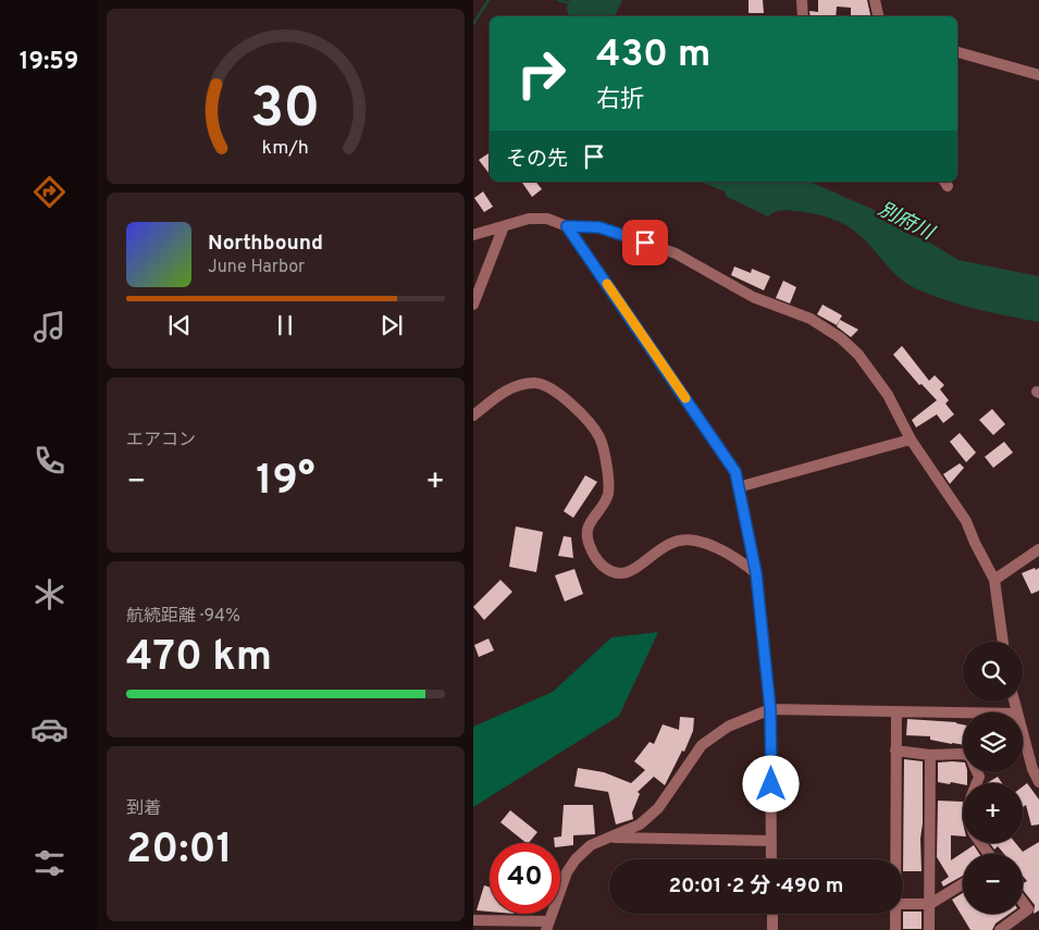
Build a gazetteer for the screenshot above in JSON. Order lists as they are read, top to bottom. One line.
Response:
{"water":["別府川"],"page":{"tabs":"19:59","turn":["430 m","右折"],"then":"その先","song":["Northbound","June Harbor"],"tile":["エアコン",["航続距離 · 94%","470 km"],["到着","20:01"]],"heat":["−","19°","+"],"map_buttons":["+","−"],"limit":"40","trip":"20:01 · 2 分 · 490 m","gauge":["30","km/h"]}}
